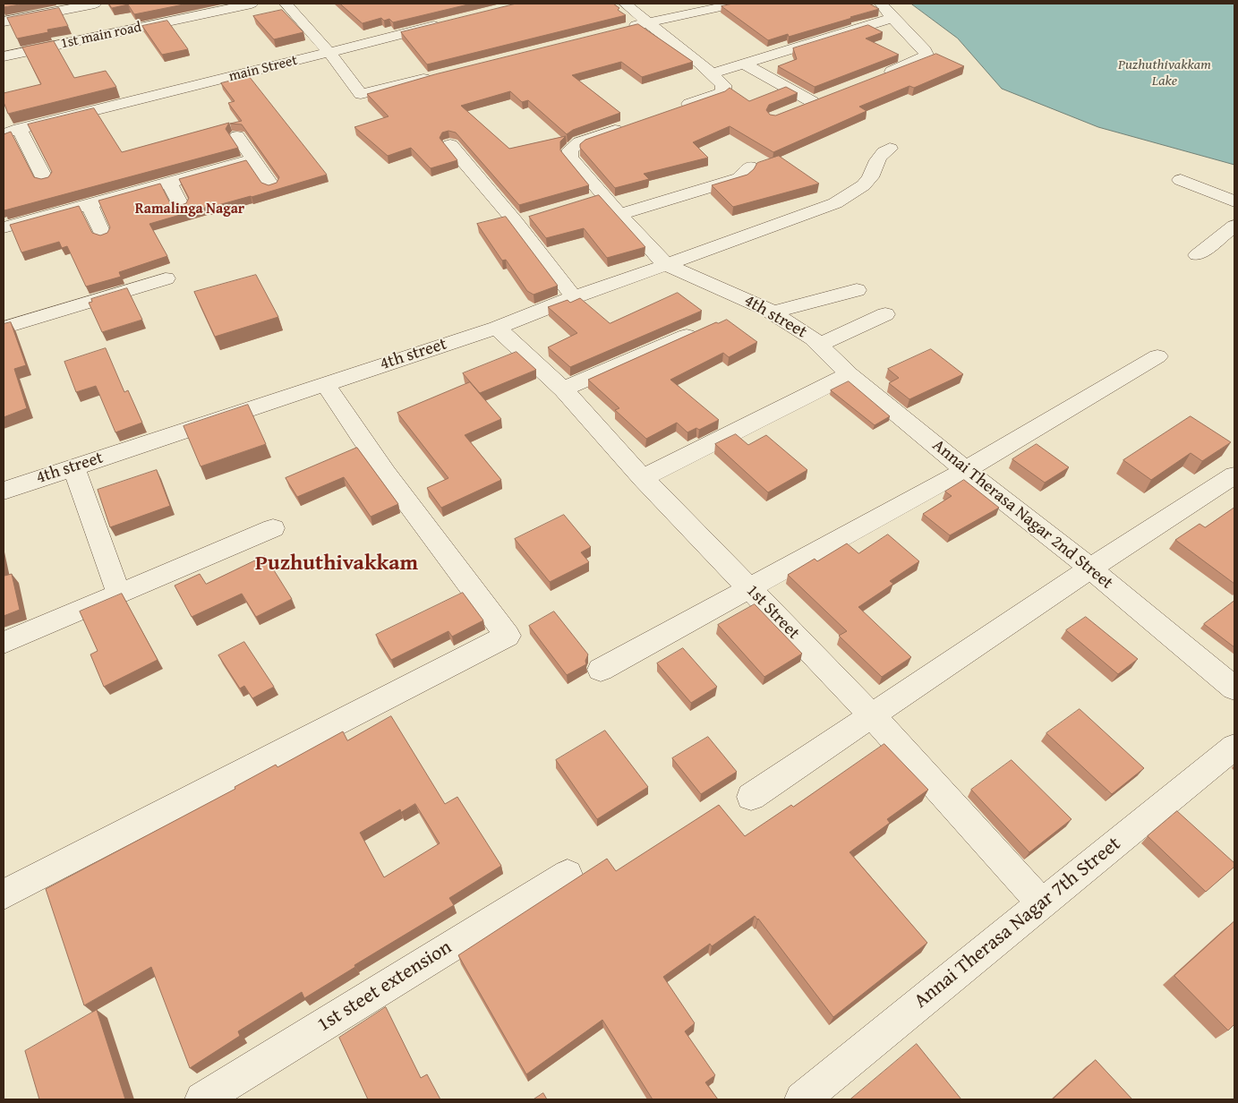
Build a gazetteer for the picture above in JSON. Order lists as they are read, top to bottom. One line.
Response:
{"streets":{"street":["1st main road","main Street","4th street","Annai Therasa Nagar 2nd Street","1st Street","Annai Therasa Nagar 7th Street","1st steet extension"]},"crossings":[["4th street","Annai Therasa Nagar 2nd Street"],["4th street","1st Street"],["1st Street","Annai Therasa Nagar 7th Street"]],"districts":["Ramalinga Nagar","Puzhuthivakkam"],"water":["Puzhuthivakkam Lake"]}
